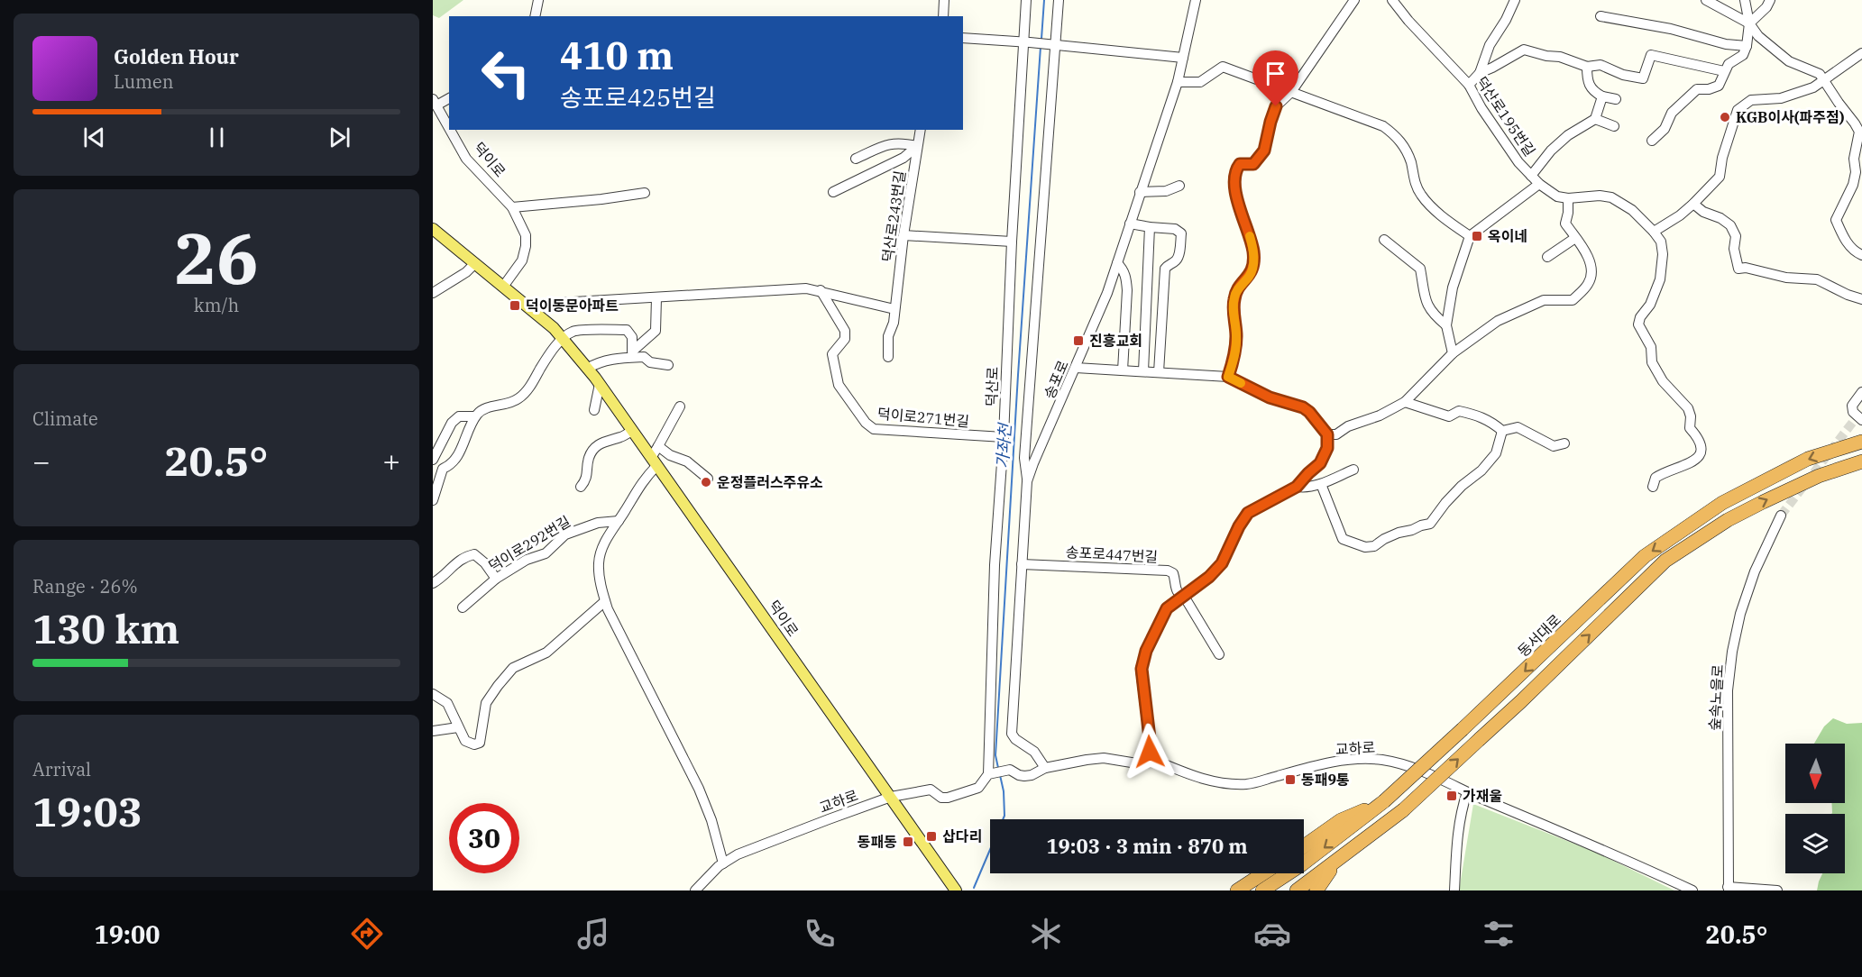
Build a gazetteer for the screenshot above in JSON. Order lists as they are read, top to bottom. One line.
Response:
{"streets":{"highway":["동서대로"],"main road":["덕이로"],"street":["덕산로195번길","덕산로243번길","송포로","덕산로","덕이로271번길","덕이로292번길","송포로447번길","숲속노을로","교하로"]},"crossings":[["덕이로","교하로"],["송포로","송포로447번길"],["송포로","교하로"],["덕산로","덕이로271번길"],["덕산로","교하로"]],"water":["가좌천"],"places":{"other":["KGB이사(파주점)","운정플러스주유소"],"transit":["옥이네","덕이동문아파트","진흥교회","동패9통","가재울","삽다리","동패동"]},"north":"bottom","page":{"turn":["410 m","송포로425번길"],"song":["Golden Hour","Lumen"],"tile":[["26","km/h"],"Climate",["Range · 26%","130 km"],["Arrival","19:03"]],"heat":["−","20.5°","+"],"limit":"30","trip":"19:03 · 3 min · 870 m","tabs":["19:00","20.5°"]}}
